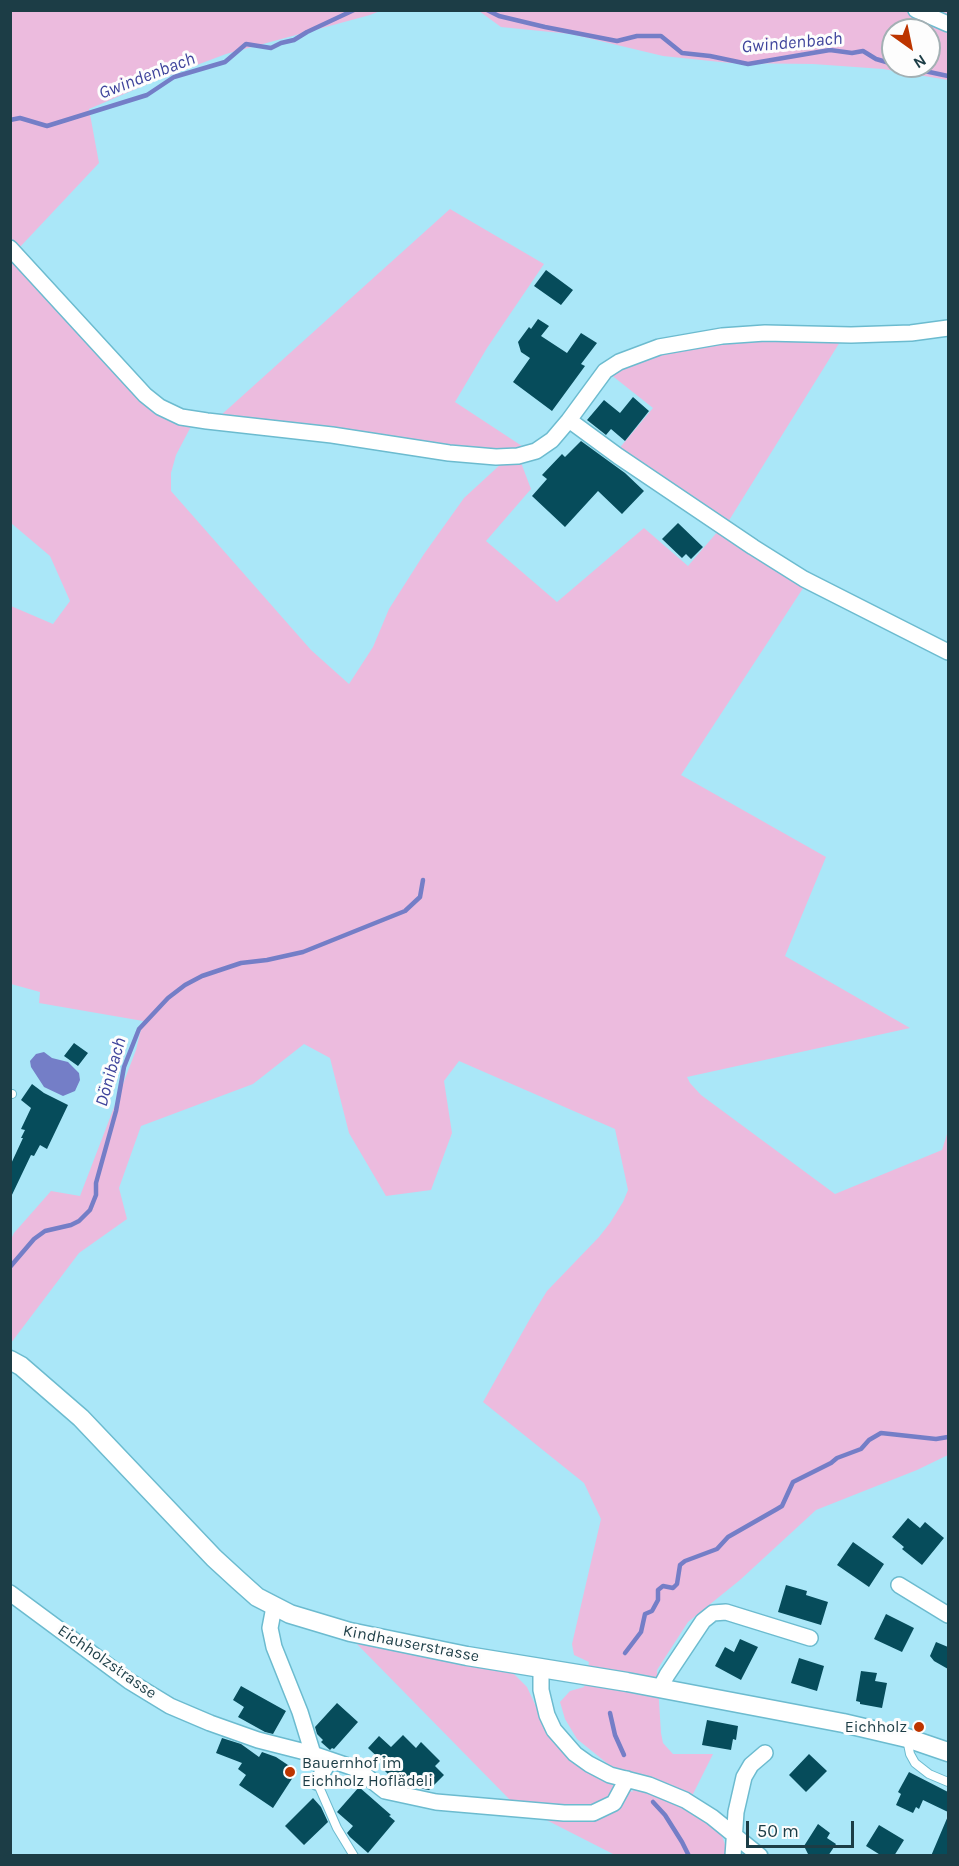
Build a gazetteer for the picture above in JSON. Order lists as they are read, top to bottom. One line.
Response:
{"streets":{"street":["Kindhauserstrasse","Eichholzstrasse"]},"water":["Gwindenbach","Dönibach"],"places":["Eichholz","Bauernhof im Eichholz Hoflädeli"],"scale_bar":"50 m","north":"bottom right"}
